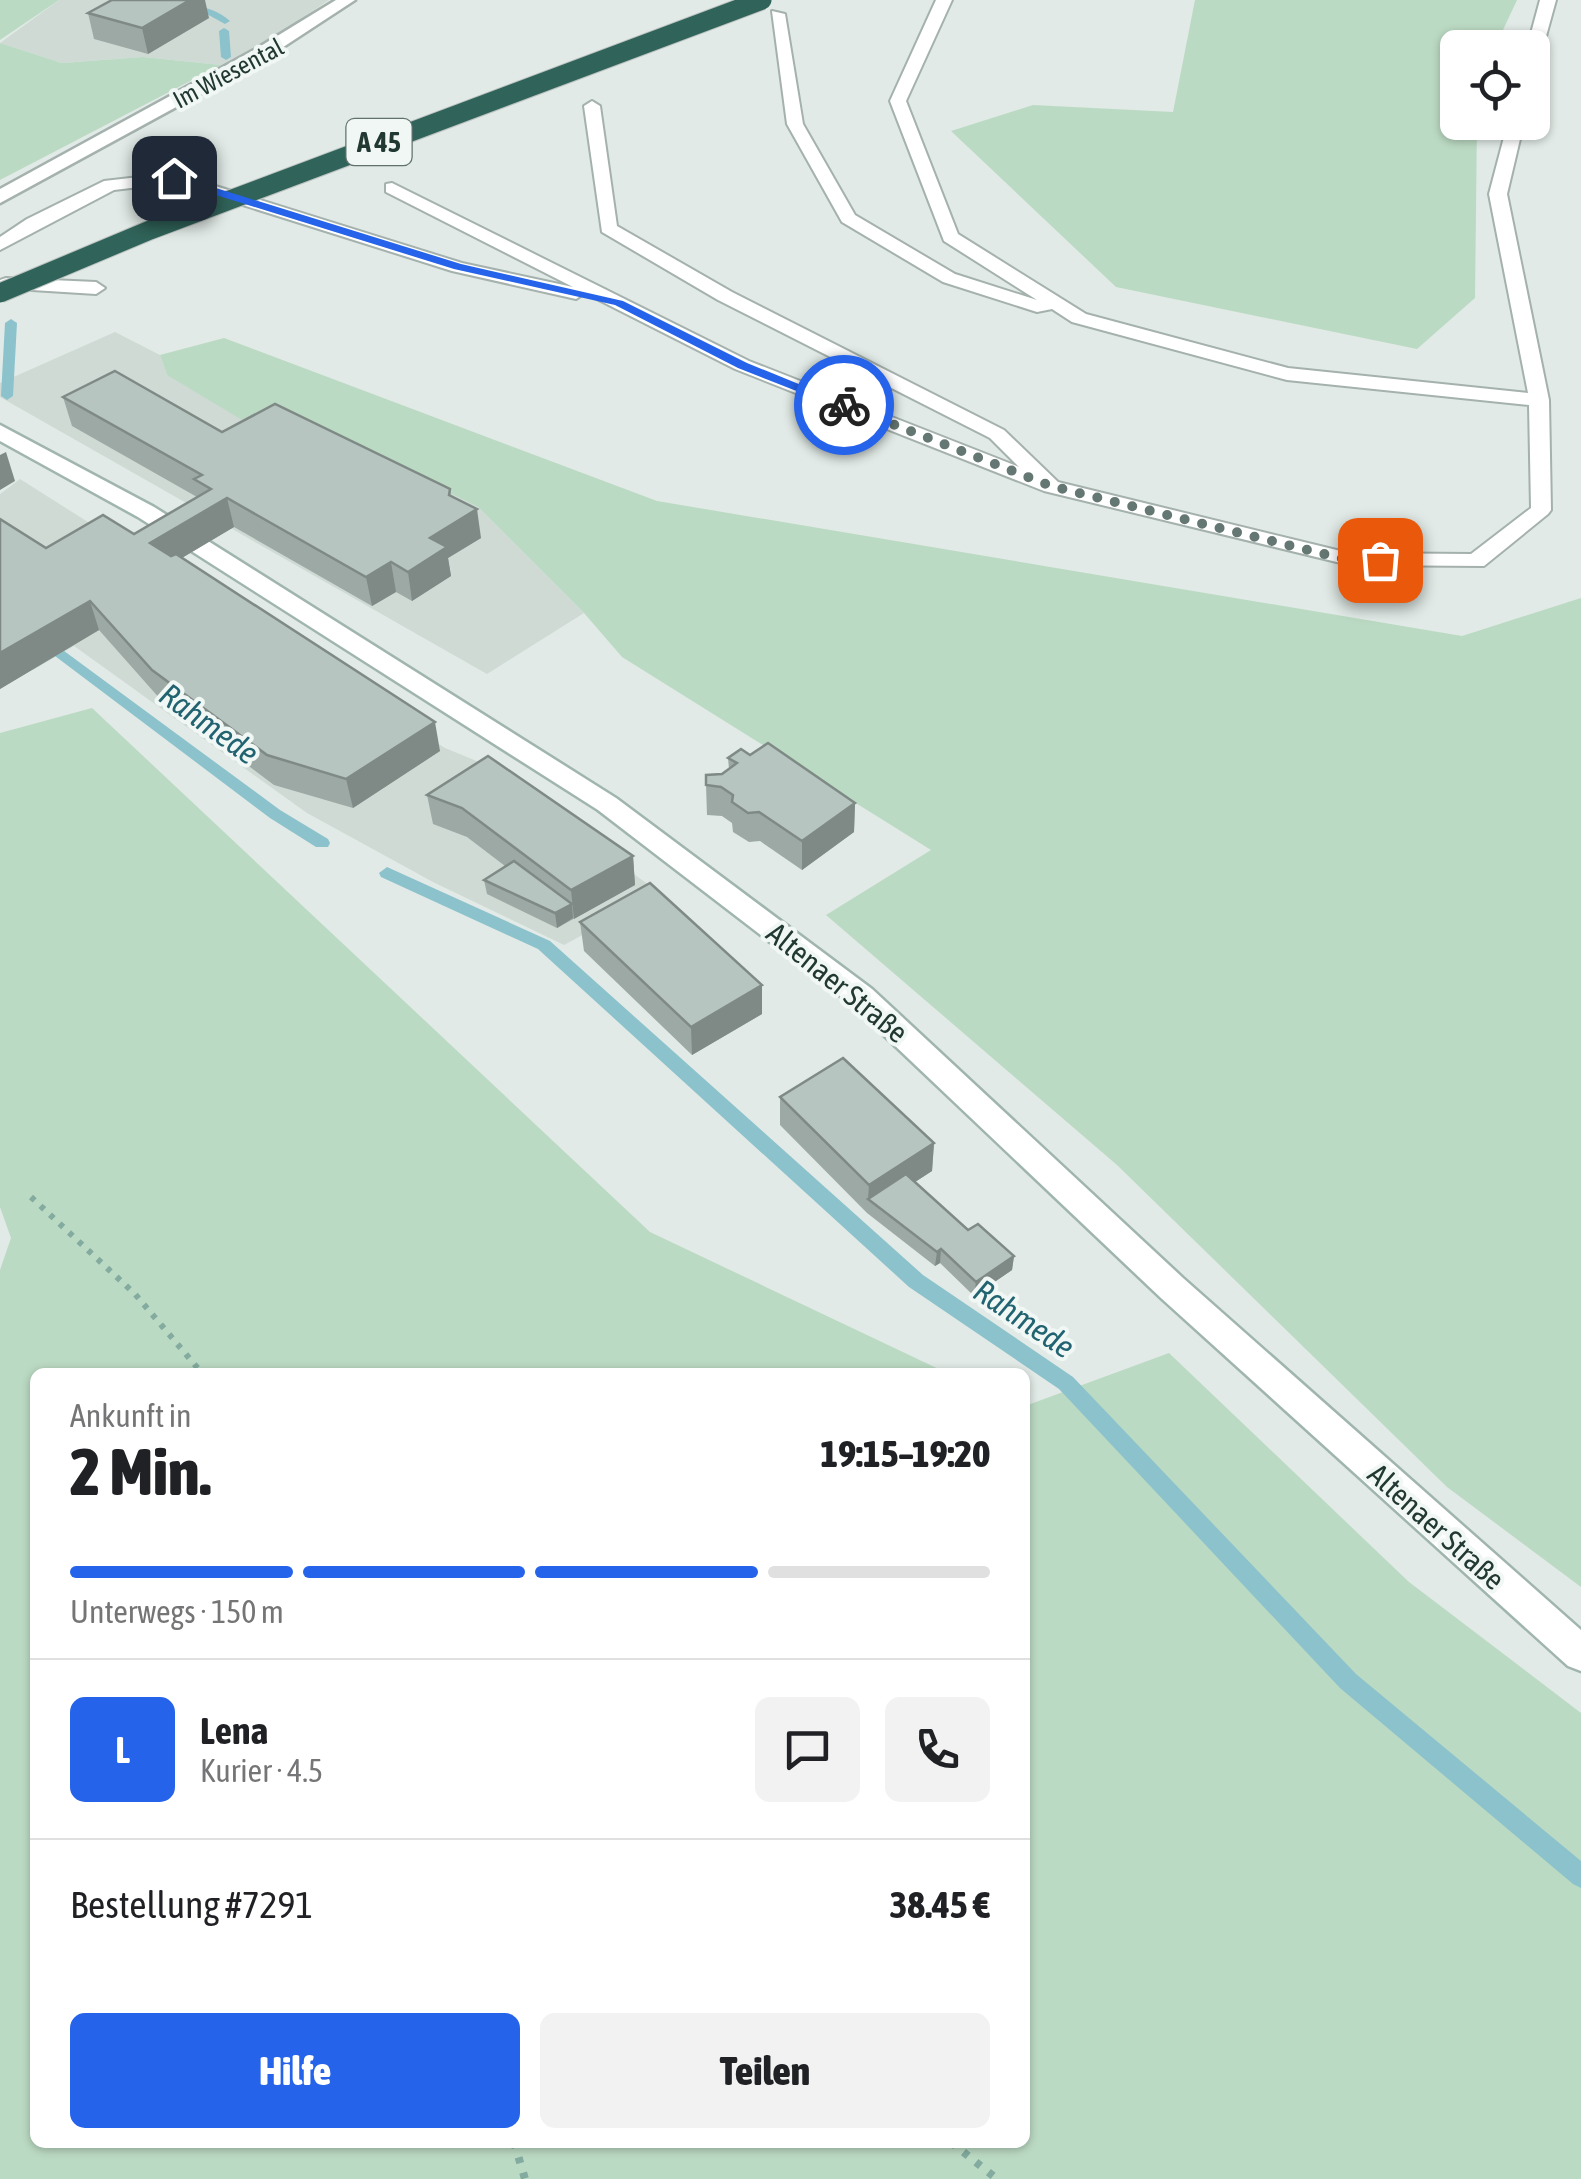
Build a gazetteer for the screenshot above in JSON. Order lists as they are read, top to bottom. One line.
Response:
{"streets":{"highway":["A 45"],"main road":["Im Wiesental","Altenaer Straße"]},"water":["Rahmede"],"page":{"heading":["2 Min.","Ankunft in","19:15–19:20"],"panel":["Lena","Kurier · 4.5","Bestellung #7291","38.45 €"],"bar":"Unterwegs · 150 m","round":"L","buttons":["Hilfe","Teilen"]}}
